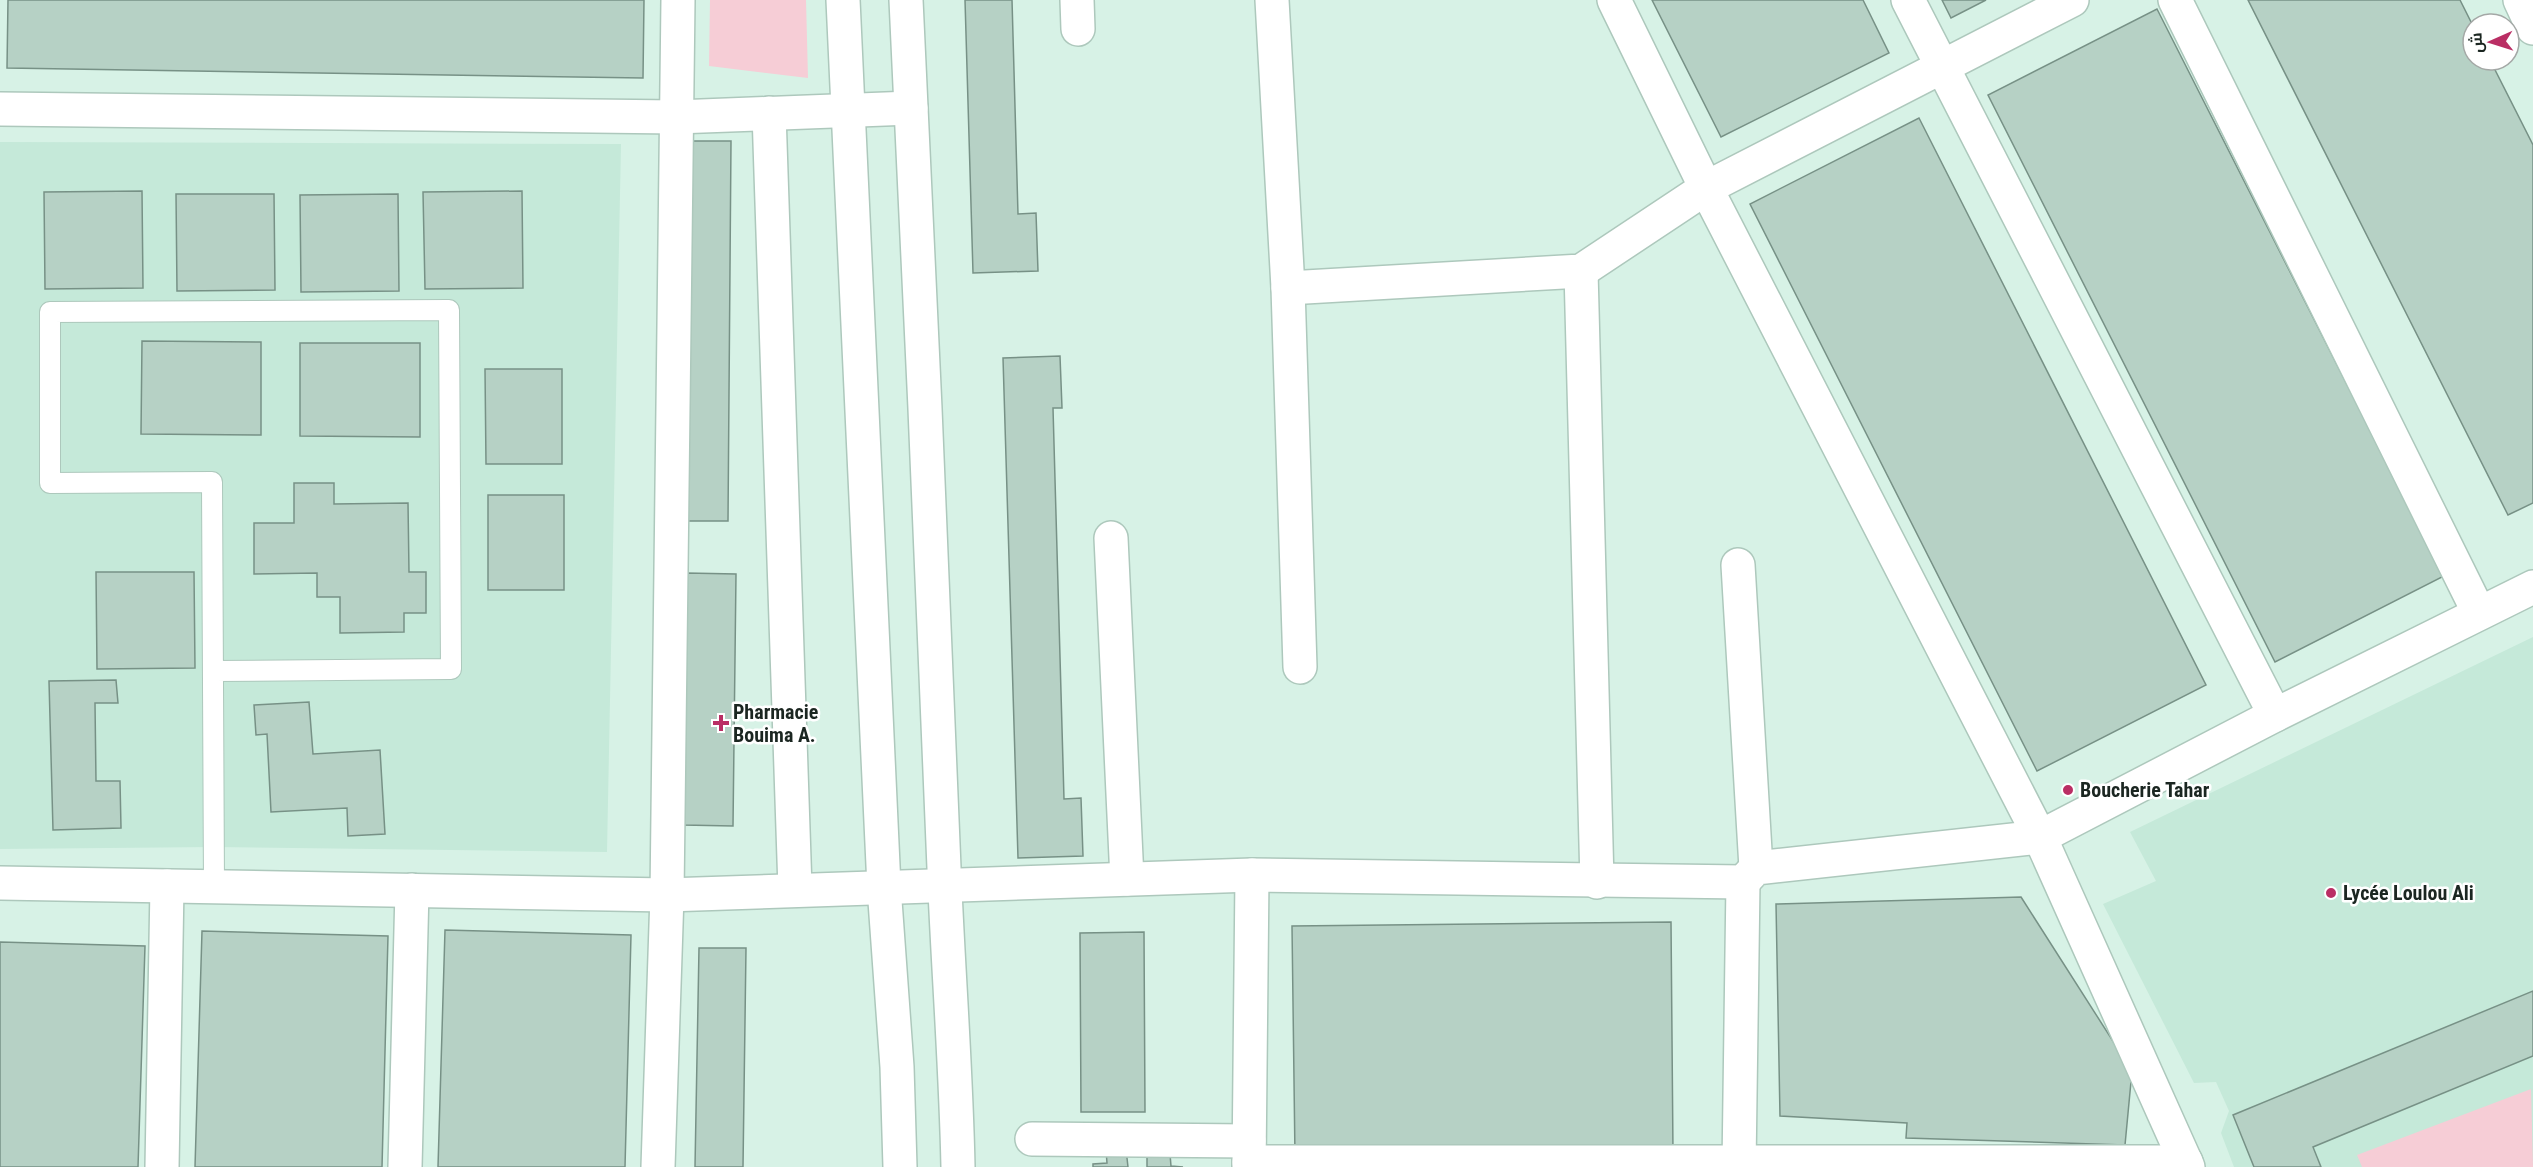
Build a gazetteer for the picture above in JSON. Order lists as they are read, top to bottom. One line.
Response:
{"places":{"health":["Pharmacie Bouima A."],"other":["Boucherie Tahar","Lycée Loulou Ali"]},"north":"left"}
